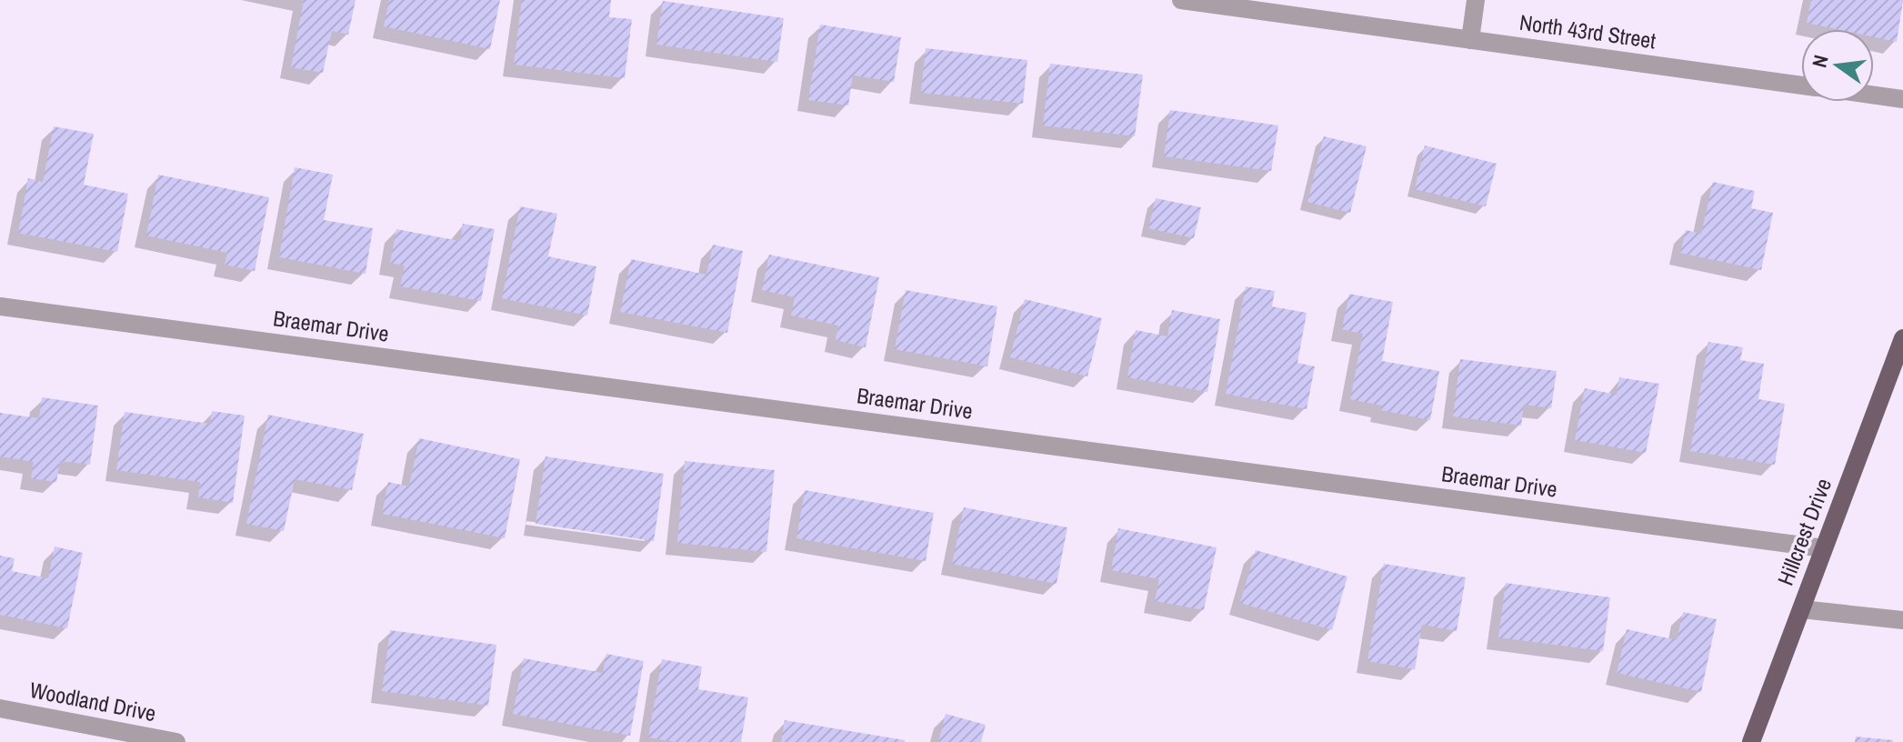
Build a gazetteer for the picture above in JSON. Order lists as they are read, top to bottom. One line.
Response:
{"streets":{"main road":["Hillcrest Drive"],"street":["North 43rd Street","Braemar Drive","Woodland Drive"]},"crossings":[["Braemar Drive","Hillcrest Drive"]],"north":"left"}
